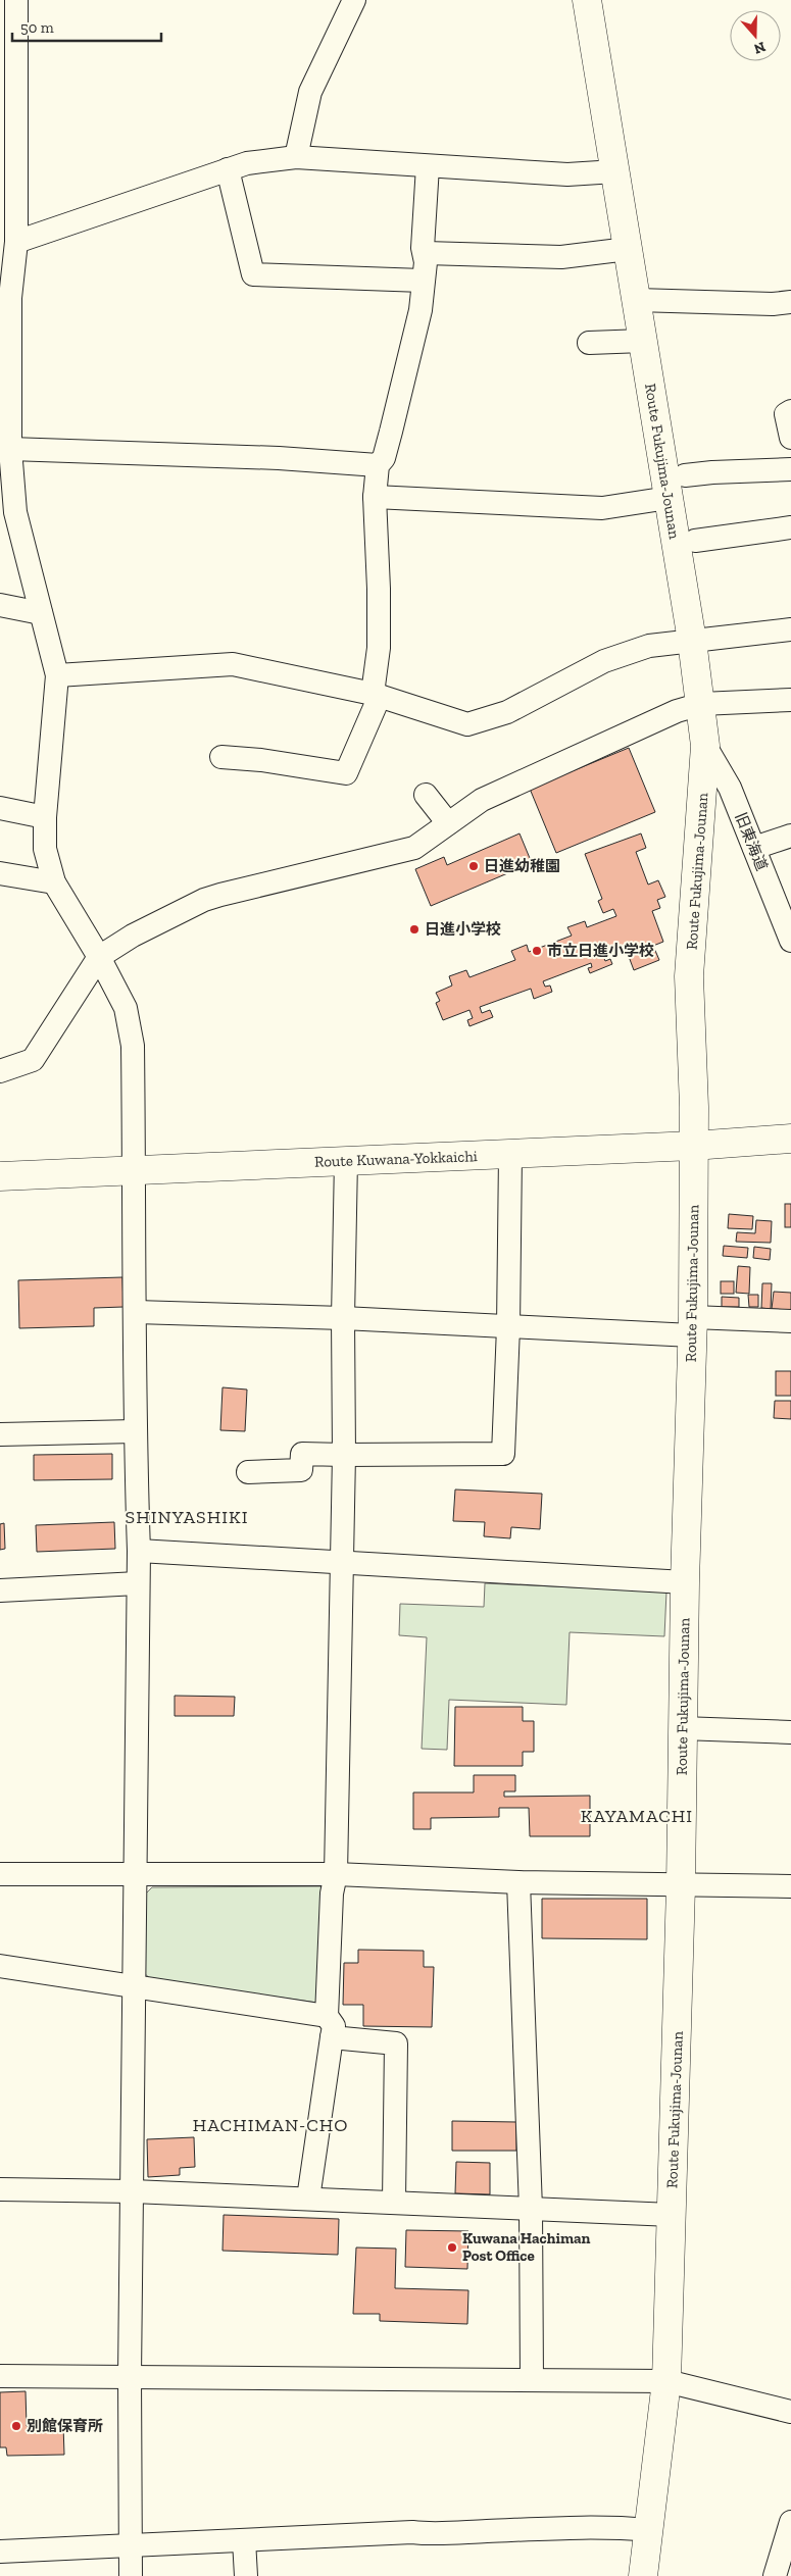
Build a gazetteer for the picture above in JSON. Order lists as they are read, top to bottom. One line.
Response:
{"streets":{"main road":["Route Fukujima-Jounan","Route Kuwana-Yokkaichi"],"street":["旧東海道"]},"crossings":[["Route Fukujima-Jounan","旧東海道"],["Route Fukujima-Jounan","Route Kuwana-Yokkaichi"]],"districts":["SHINYASHIKI","KAYAMACHI","HACHIMAN-CHO"],"places":["日進幼稚園","日進小学校","市立日進小学校","Kuwana Hachiman Post Office","別館保育所"],"scale_bar":"50 m","north":"bottom"}
